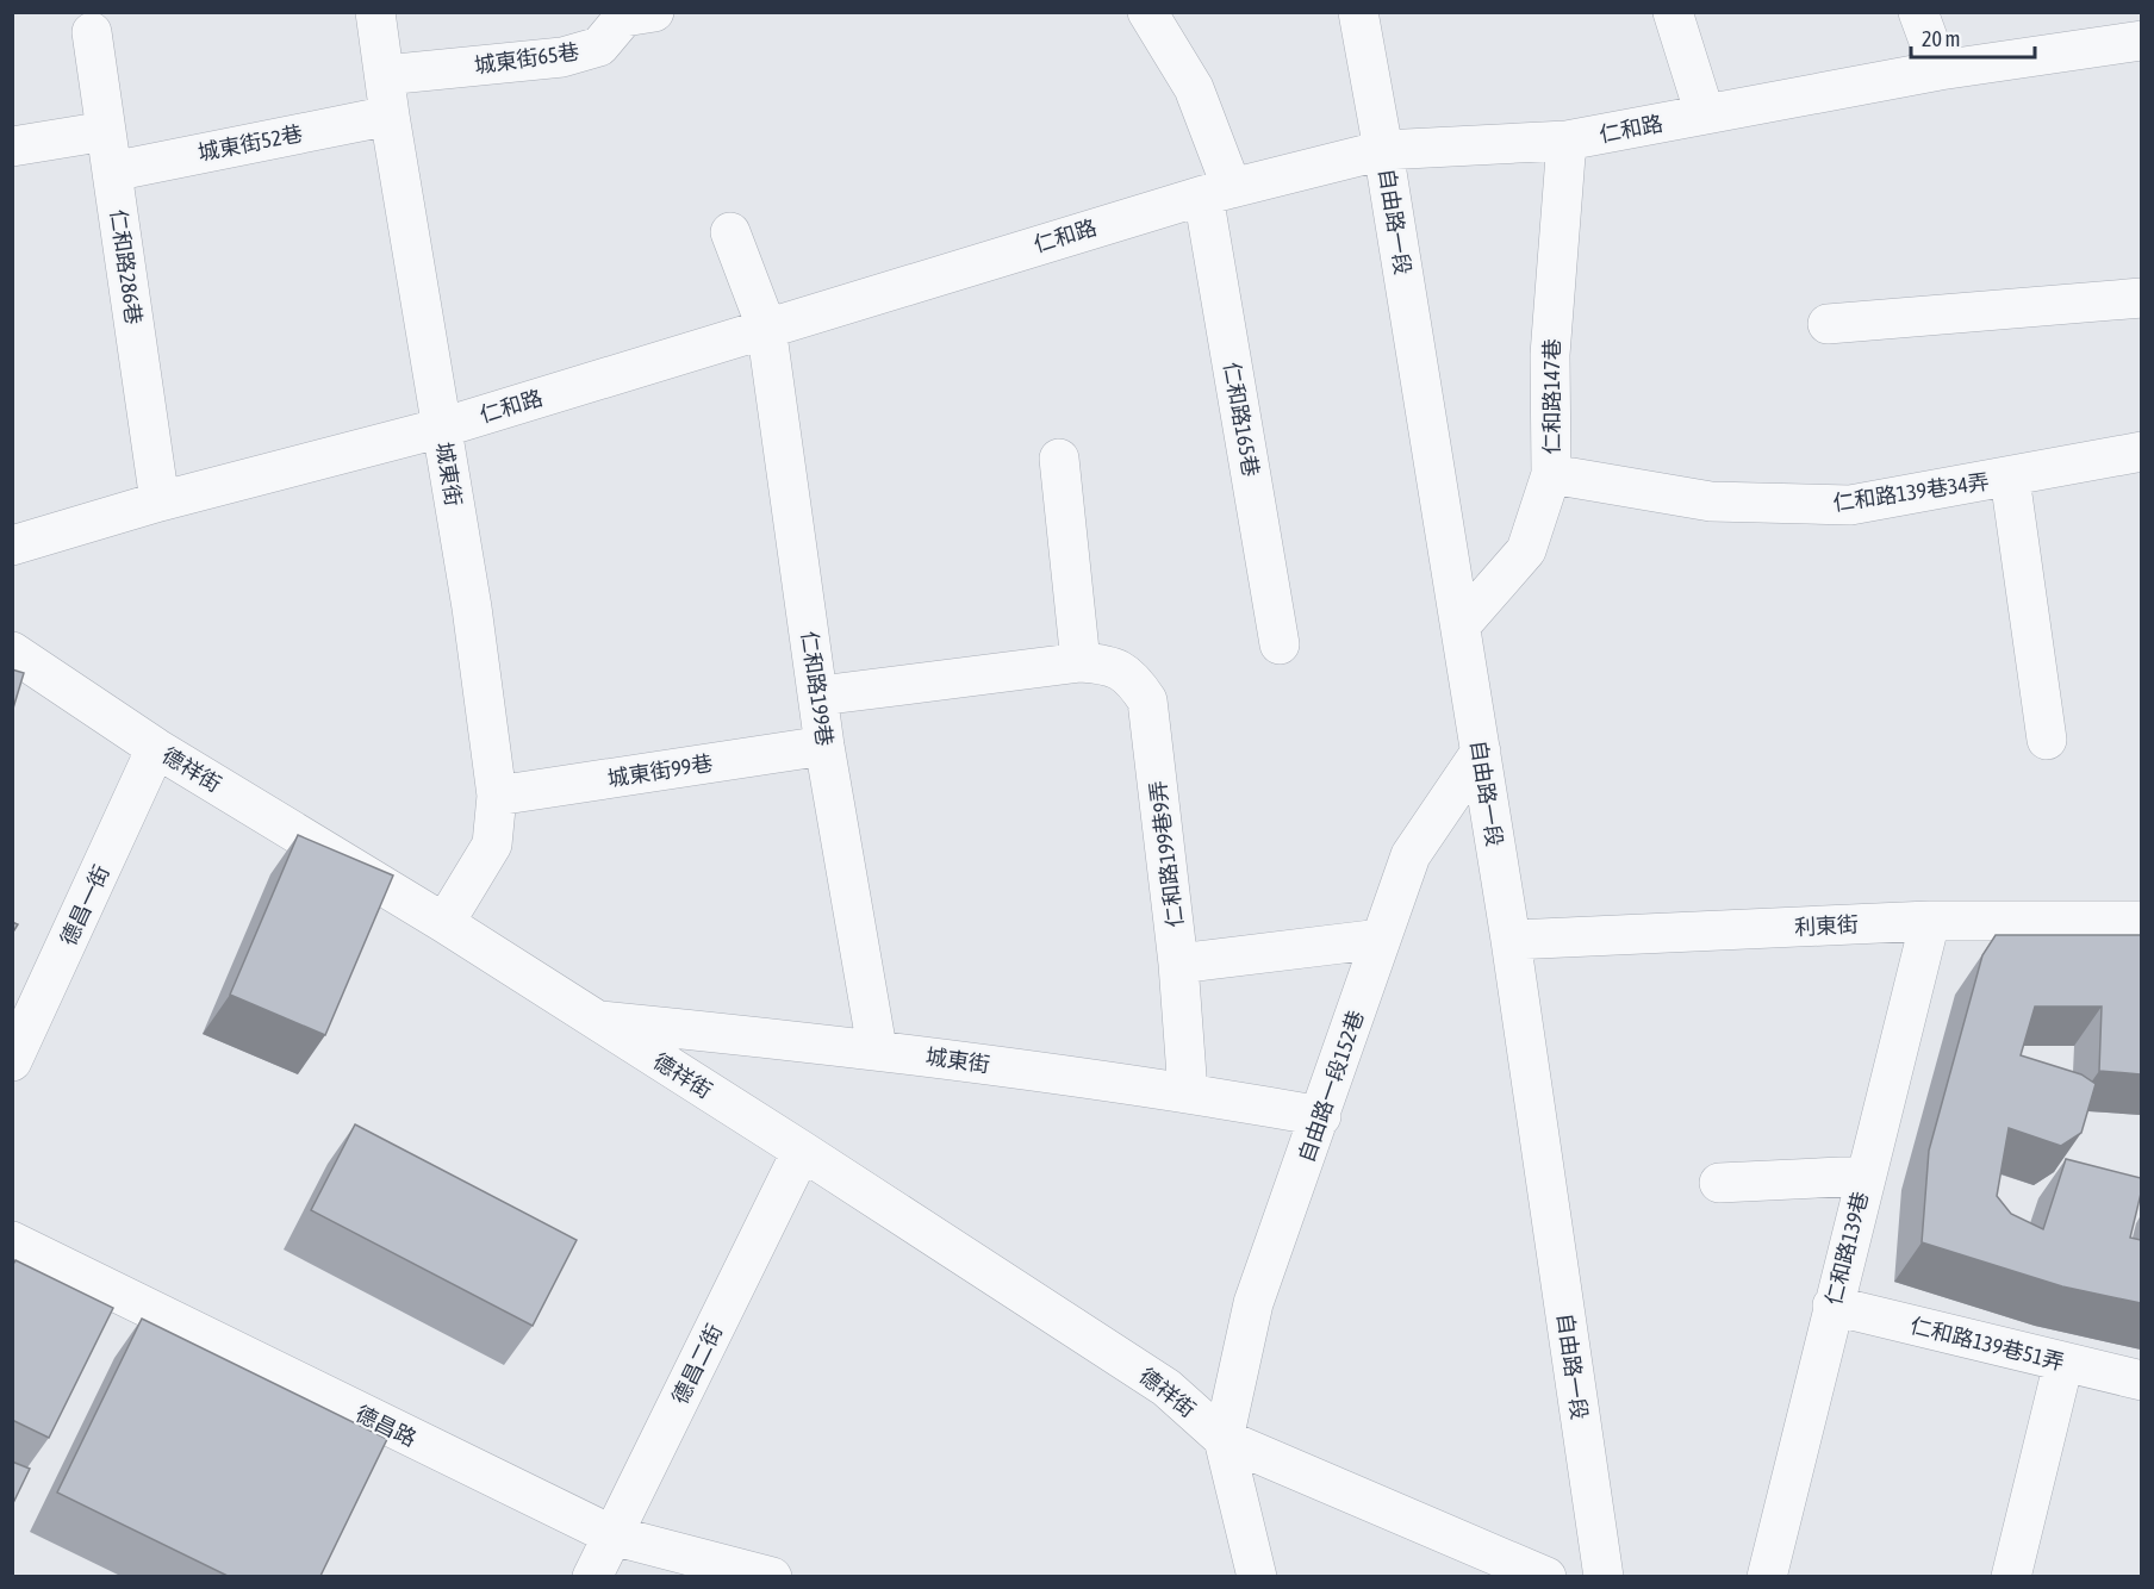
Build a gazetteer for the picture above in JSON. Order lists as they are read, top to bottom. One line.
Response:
{"streets":{"street":["城東街65巷","仁和路","城東街52巷","自由路一段","仁和路286巷","仁和路147巷","仁和路165巷","城東街","仁和路139巷34弄","仁和路199巷","德祥街","城東街99巷","仁和路199巷9弄","德昌一街","利東街","自由路一段152巷","仁和路139巷","仁和路139巷51弄","德昌二街","德昌路"]},"crossings":[["城東街65巷","城東街"],["仁和路","自由路一段"],["仁和路","仁和路286巷"],["仁和路","仁和路147巷"],["仁和路","仁和路165巷"],["仁和路","城東街"],["仁和路","仁和路199巷"],["城東街52巷","仁和路286巷"],["城東街52巷","城東街"],["自由路一段","仁和路147巷"],["自由路一段","利東街"],["自由路一段","自由路一段152巷"],["仁和路147巷","仁和路139巷34弄"],["城東街","仁和路199巷"],["城東街","德祥街"],["城東街","城東街99巷"],["城東街","仁和路199巷9弄"],["城東街","自由路一段152巷"],["仁和路199巷","城東街99巷"],["仁和路199巷","仁和路199巷9弄"],["德祥街","德昌一街"],["德祥街","自由路一段152巷"],["德祥街","德昌二街"],["利東街","仁和路139巷"],["仁和路139巷","仁和路139巷51弄"],["德昌二街","德昌路"]],"scale_bar":"20 m"}
